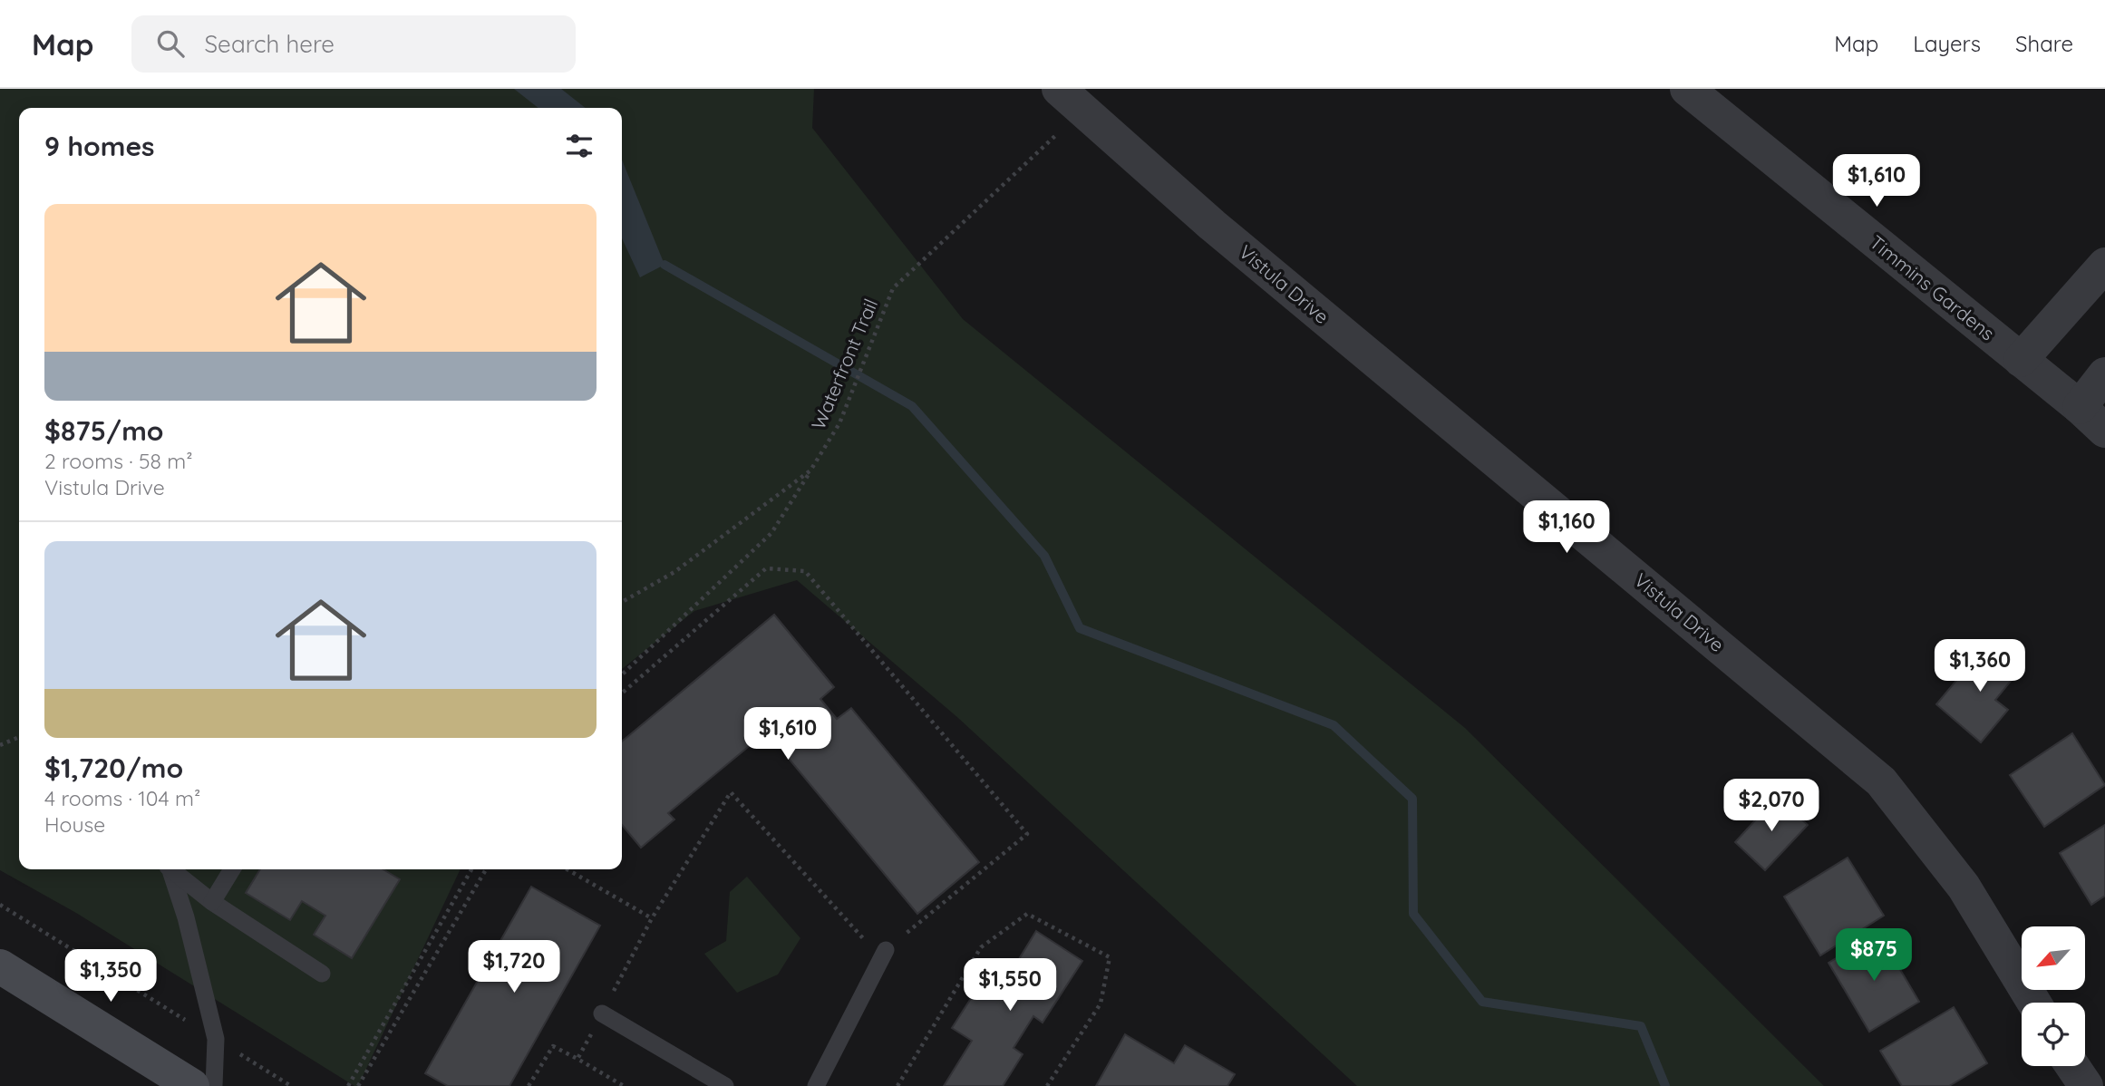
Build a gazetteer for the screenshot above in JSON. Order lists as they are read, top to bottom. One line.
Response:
{"streets":{"street":["Vistula Drive","Timmins Gardens"],"path":["Waterfront Trail"]},"crossings":[["Vistula Drive","Waterfront Trail"]],"north":"bottom left","page":{"header":"Map","search":"Search here","nav":["Map","Layers","Share"],"heading":"9 homes","price":["$1,610","$1,160","$1,360","$1,610","$2,070","$875","$1,720","$1,350","$1,550"],"list":[{"name":"$875/mo","note":"2 rooms · 58 m² · Vistula Drive"},{"name":"$1,720/mo","note":"4 rooms · 104 m² · House"}]}}
